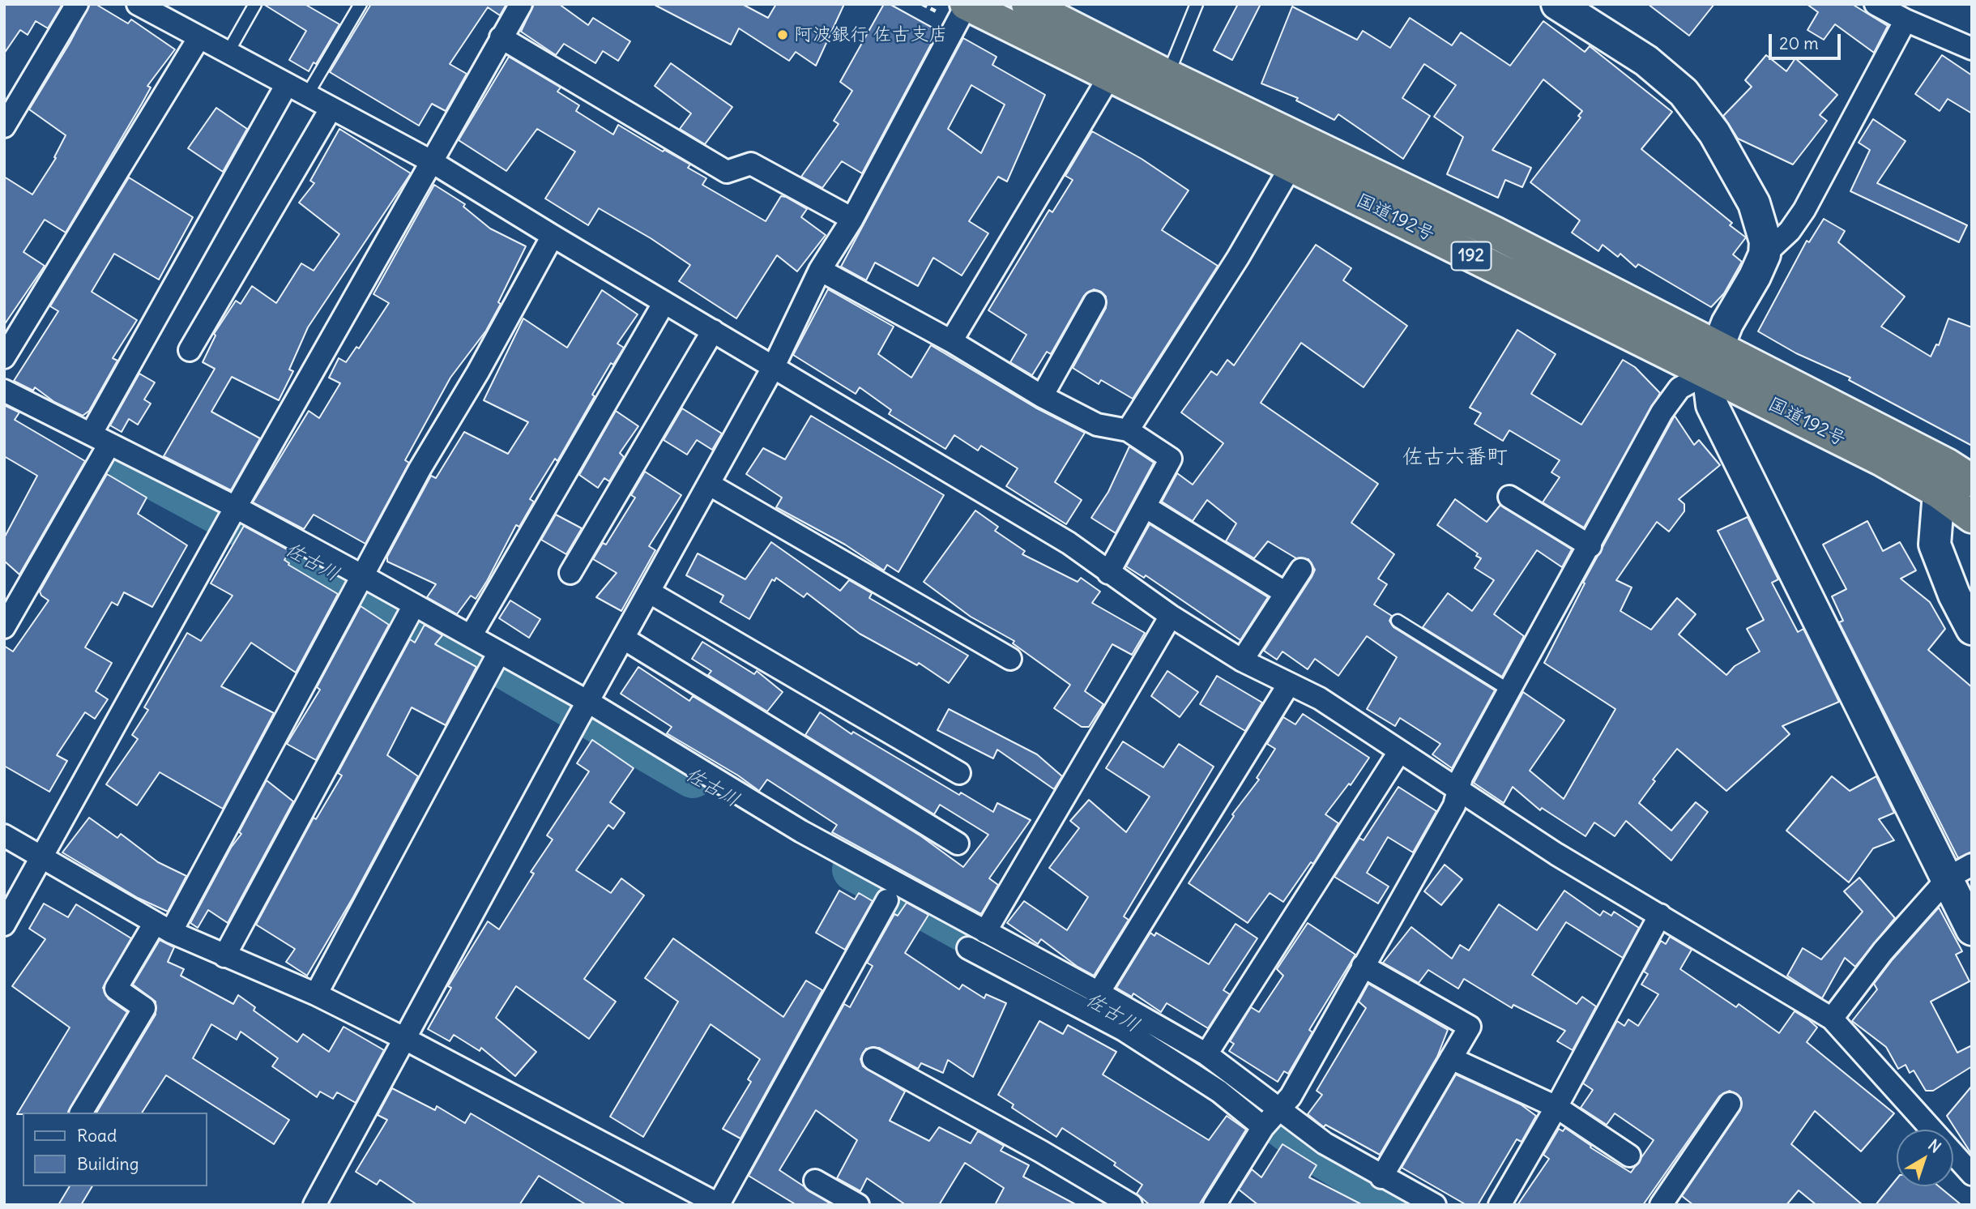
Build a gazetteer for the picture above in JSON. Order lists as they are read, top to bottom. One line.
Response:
{"streets":{"highway":["国道192号","192"]},"districts":["佐古六番町"],"water":["佐古川"],"places":["阿波銀行 佐古支店"],"legend":["Road","Building"],"scale_bar":"20 m","north":"top right"}
